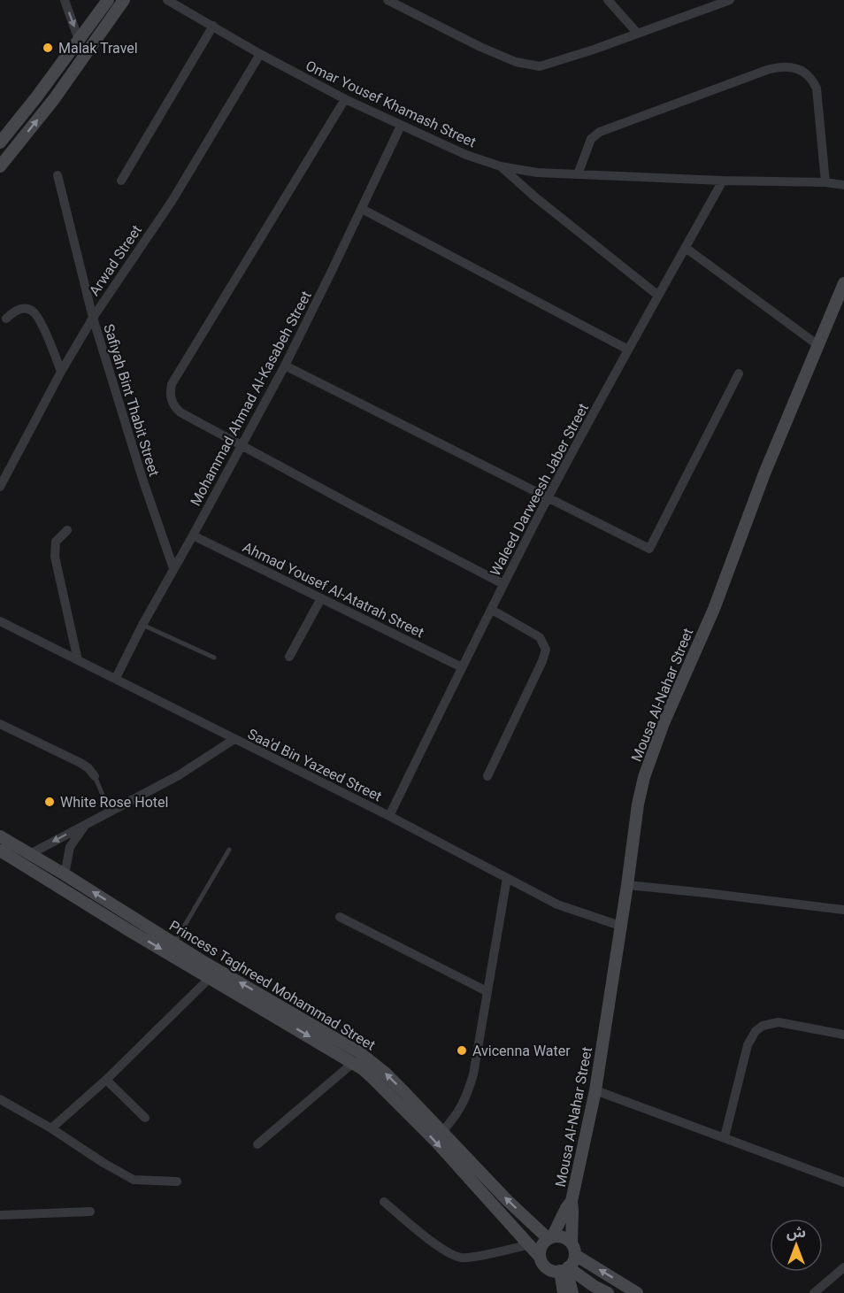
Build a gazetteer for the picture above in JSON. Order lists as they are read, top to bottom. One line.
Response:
{"streets":{"street":["Omar Yousef Khamash Street","Arwad Street","Mohammad Ahmad Al-Kasabeh Street","Safiyah Bint Thabit Street","Waleed Darweesh Jaber Street","Ahmad Yousef Al-Atatrah Street","Mousa Al-Nahar Street","Saa'd Bin Yazeed Street","Princess Taghreed Mohammad Street"]},"crossings":[["Omar Yousef Khamash Street","Arwad Street"],["Omar Yousef Khamash Street","Mohammad Ahmad Al-Kasabeh Street"],["Omar Yousef Khamash Street","Waleed Darweesh Jaber Street"],["Arwad Street","Safiyah Bint Thabit Street"],["Mohammad Ahmad Al-Kasabeh Street","Safiyah Bint Thabit Street"],["Mohammad Ahmad Al-Kasabeh Street","Ahmad Yousef Al-Atatrah Street"],["Mohammad Ahmad Al-Kasabeh Street","Saa'd Bin Yazeed Street"],["Waleed Darweesh Jaber Street","Ahmad Yousef Al-Atatrah Street"],["Waleed Darweesh Jaber Street","Saa'd Bin Yazeed Street"],["Mousa Al-Nahar Street","Saa'd Bin Yazeed Street"],["Mousa Al-Nahar Street","Princess Taghreed Mohammad Street"]],"places":["Malak Travel","White Rose Hotel","Avicenna Water"],"north":"top"}
